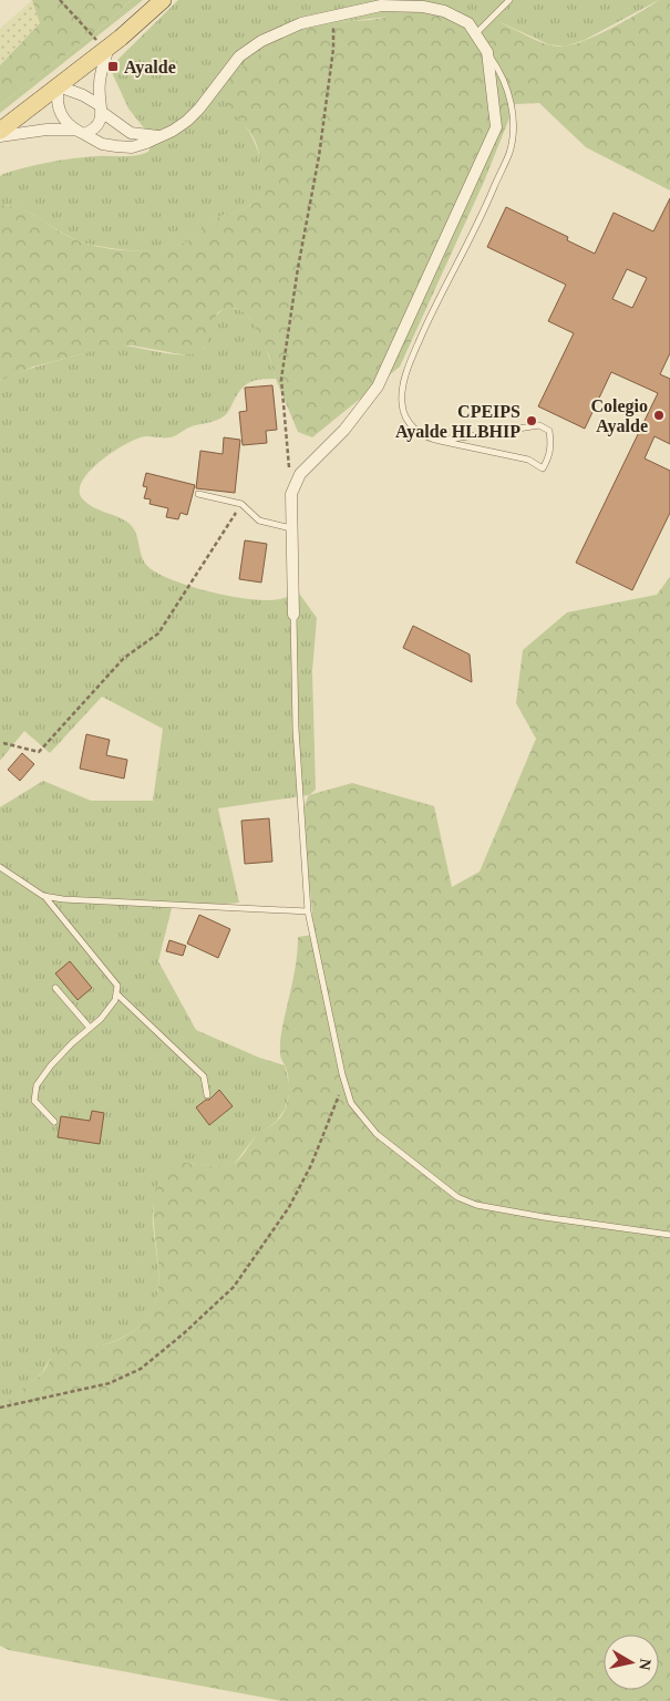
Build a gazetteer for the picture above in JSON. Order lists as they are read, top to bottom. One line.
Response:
{"places":{"transit":["Ayalde"],"other":["Colegio Ayalde","CPEIPS Ayalde HLBHIP"]},"north":"right"}
